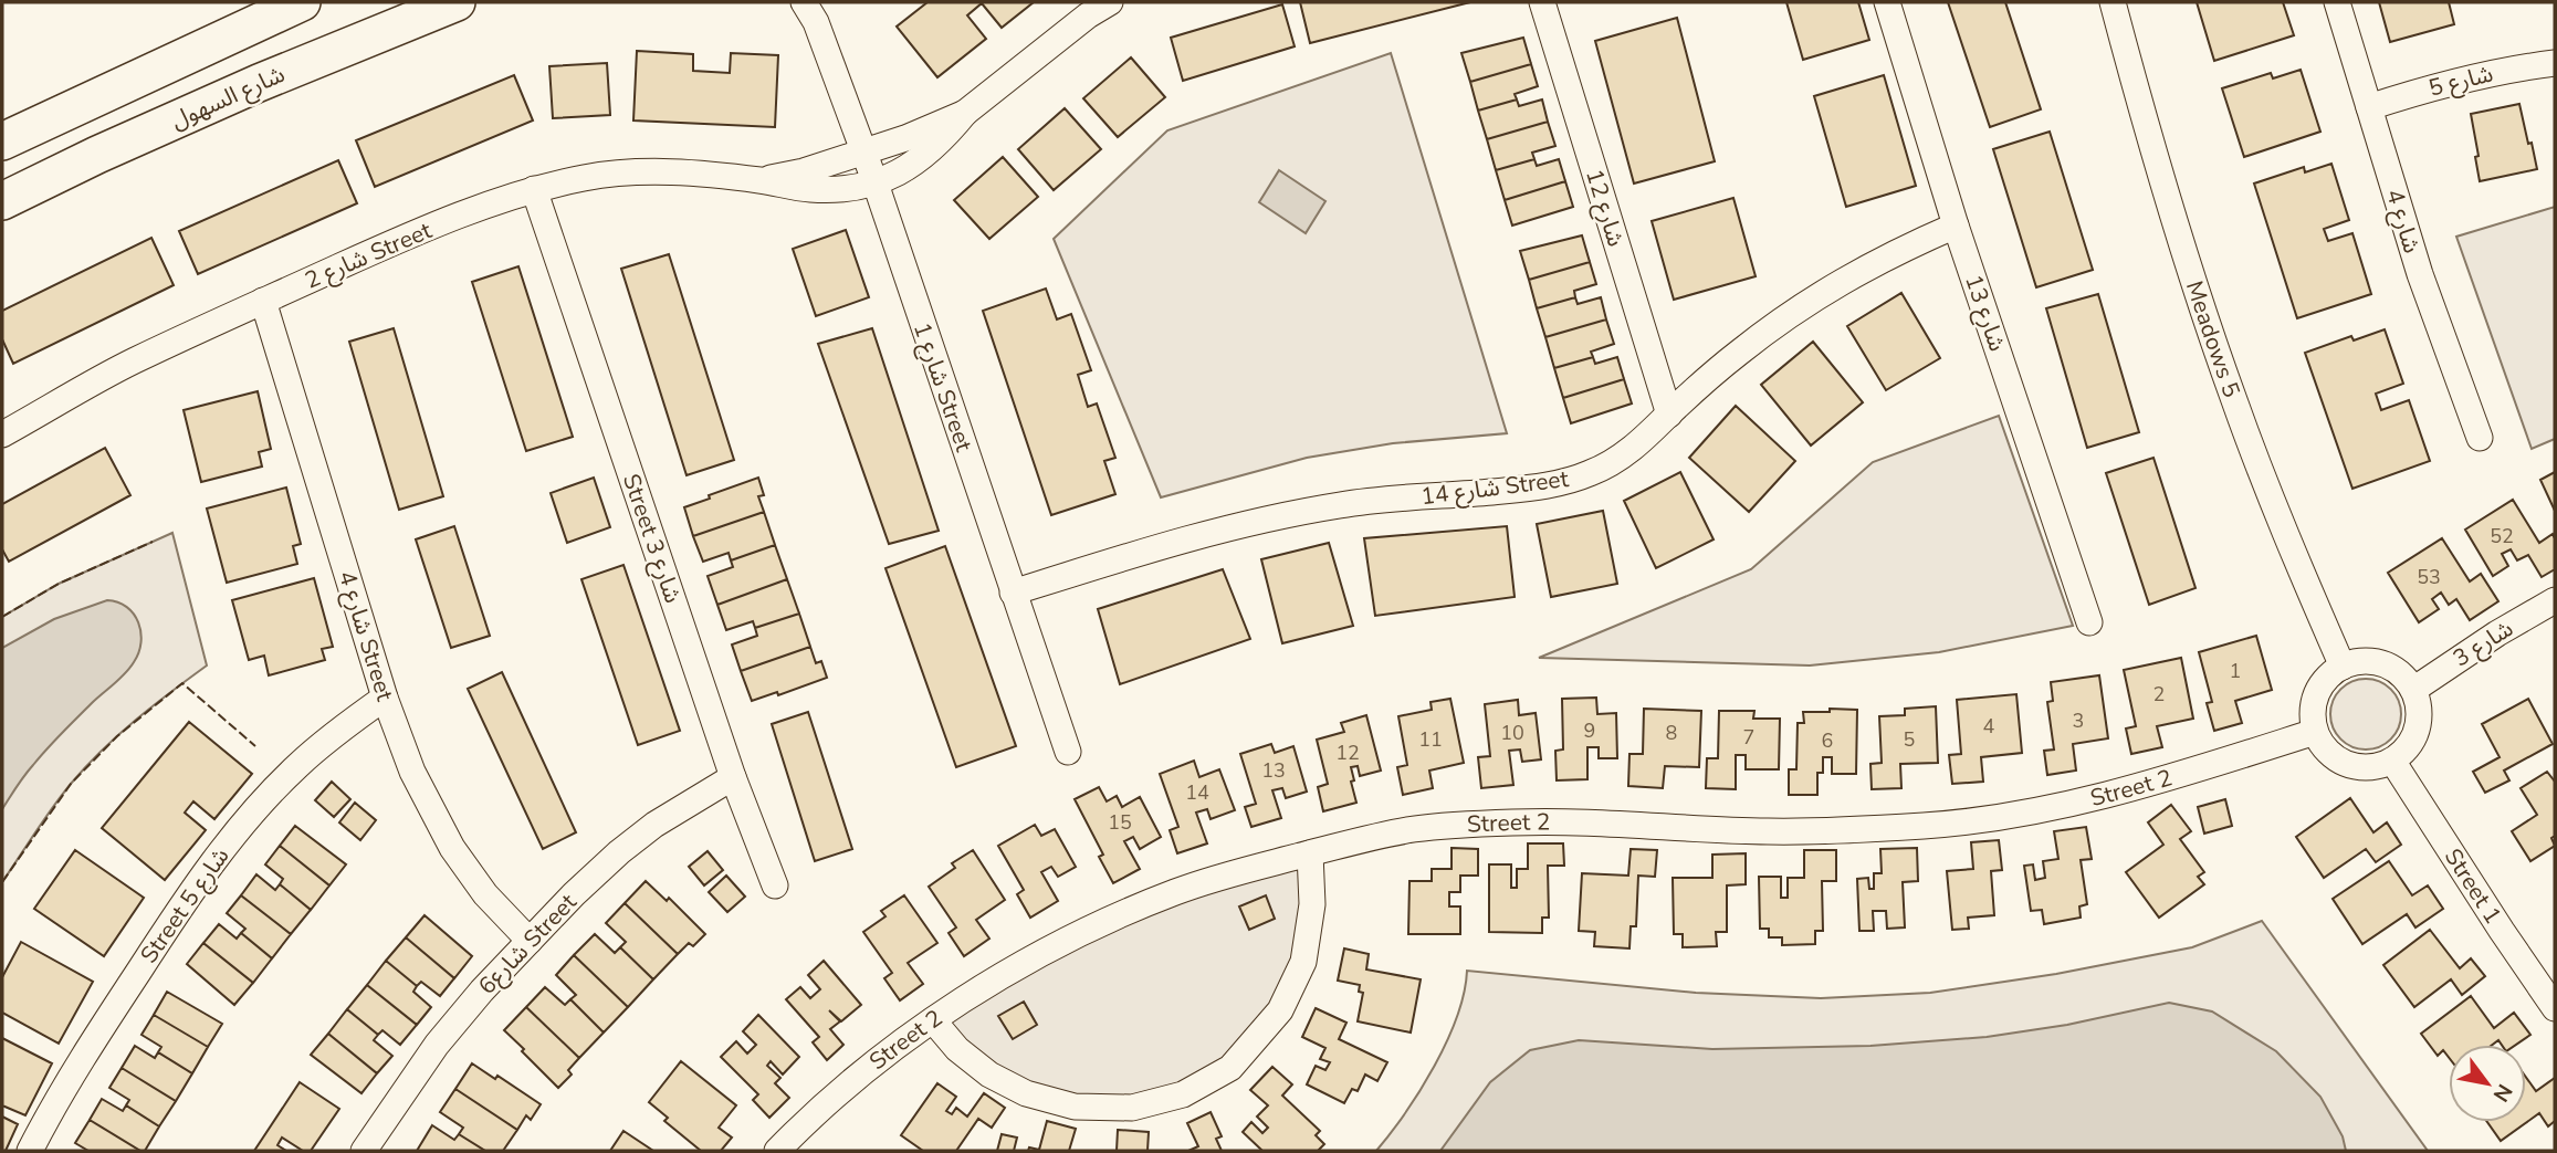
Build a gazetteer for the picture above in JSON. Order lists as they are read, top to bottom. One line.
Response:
{"streets":{"main road":["شارع السهول"],"street":["شارع 5","شارع 12","شارع 4","شارع 2 Street","شارع 13","Meadows 5","شارع 1 Street","شارع 14 Street","Street شارع 3","شارع 4 Street","شارع 3","Street 2","Street 1","Street شارع 5","شارع6 Street"]},"crossings":[["شارع 5","شارع 4"],["شارع 12","شارع 14 Street"],["شارع 2 Street","شارع 1 Street"],["شارع 2 Street","Street شارع 3"],["شارع 2 Street","شارع 4 Street"],["شارع 13","شارع 14 Street"],["Meadows 5","شارع 3"],["Meadows 5","Street 2"],["Meadows 5","Street 1"],["شارع 1 Street","شارع 14 Street"],["Street شارع 3","شارع6 Street"],["شارع 4 Street","Street شارع 5"],["شارع 4 Street","شارع6 Street"],["شارع 3","Street 2"],["شارع 3","Street 1"],["Street 2","Street 1"]],"house_numbers":["52","53","1","2","3","4","9","10","8","7","11","5","6","12","13","14","15"],"north":"bottom right"}
